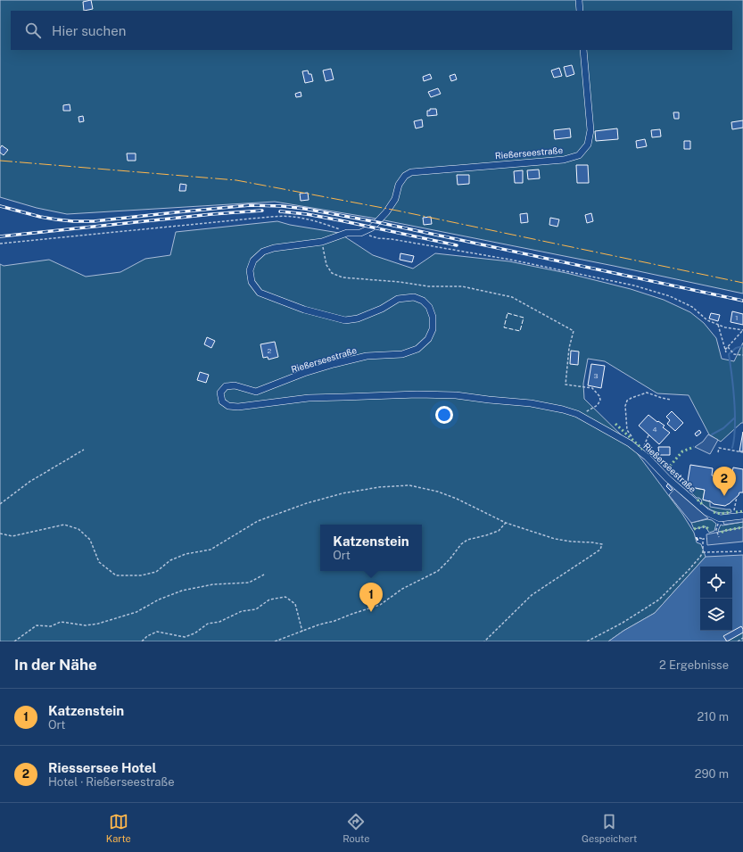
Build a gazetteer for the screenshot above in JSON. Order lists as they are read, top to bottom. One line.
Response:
{"streets":{"street":["Rießerseestraße"]},"house_numbers":["1","2","3","4"],"page":{"search":"Hier suchen","pins":["2","1"],"popup":["Katzenstein","Ort"],"heading":["In der Nähe","2 Ergebnisse"],"list":[{"mark":"1","name":"Katzenstein","note":"Ort","value":"210 m"},{"mark":"2","name":"Riessersee Hotel","note":"Hotel · Rießerseestraße","value":"290 m"}],"nav":["Karte","Route","Gespeichert"]}}
